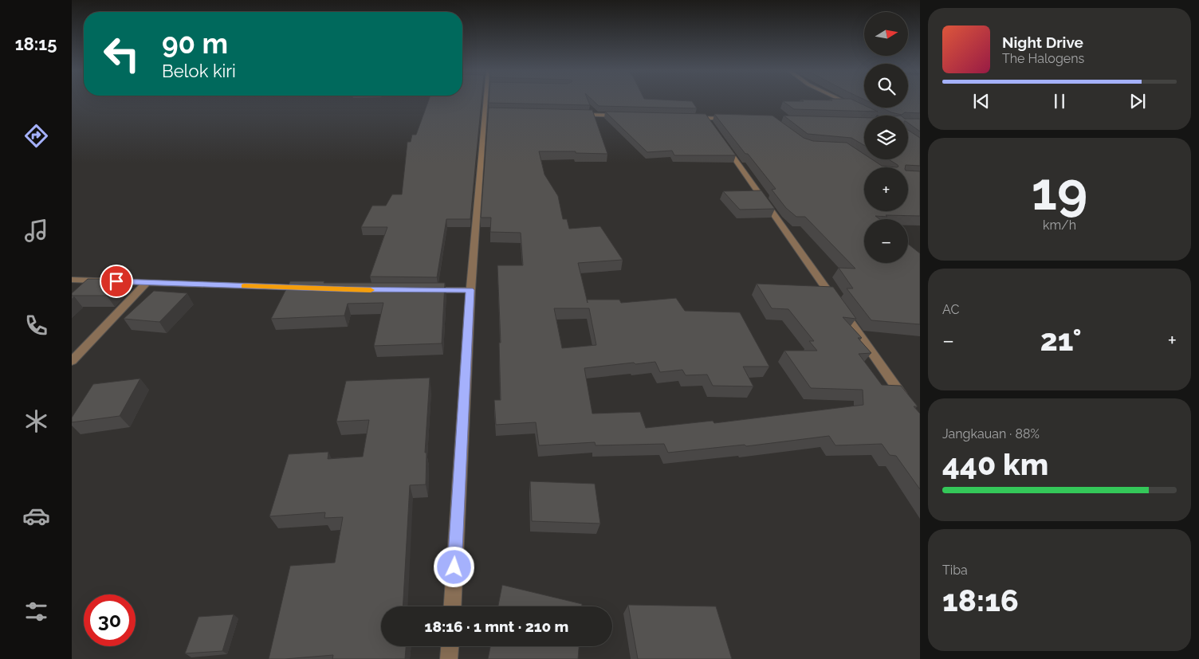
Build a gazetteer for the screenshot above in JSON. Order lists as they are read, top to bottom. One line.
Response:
{"north":"right","page":{"tabs":"18:15","map_buttons":["+","−"],"turn":["90 m","Belok kiri"],"song":["Night Drive","The Halogens"],"tile":[["19","km/h"],"AC",["Jangkauan · 88%","440 km"],["Tiba","18:16"]],"heat":["−","21°","+"],"limit":"30","trip":"18:16 · 1 mnt · 210 m"}}
